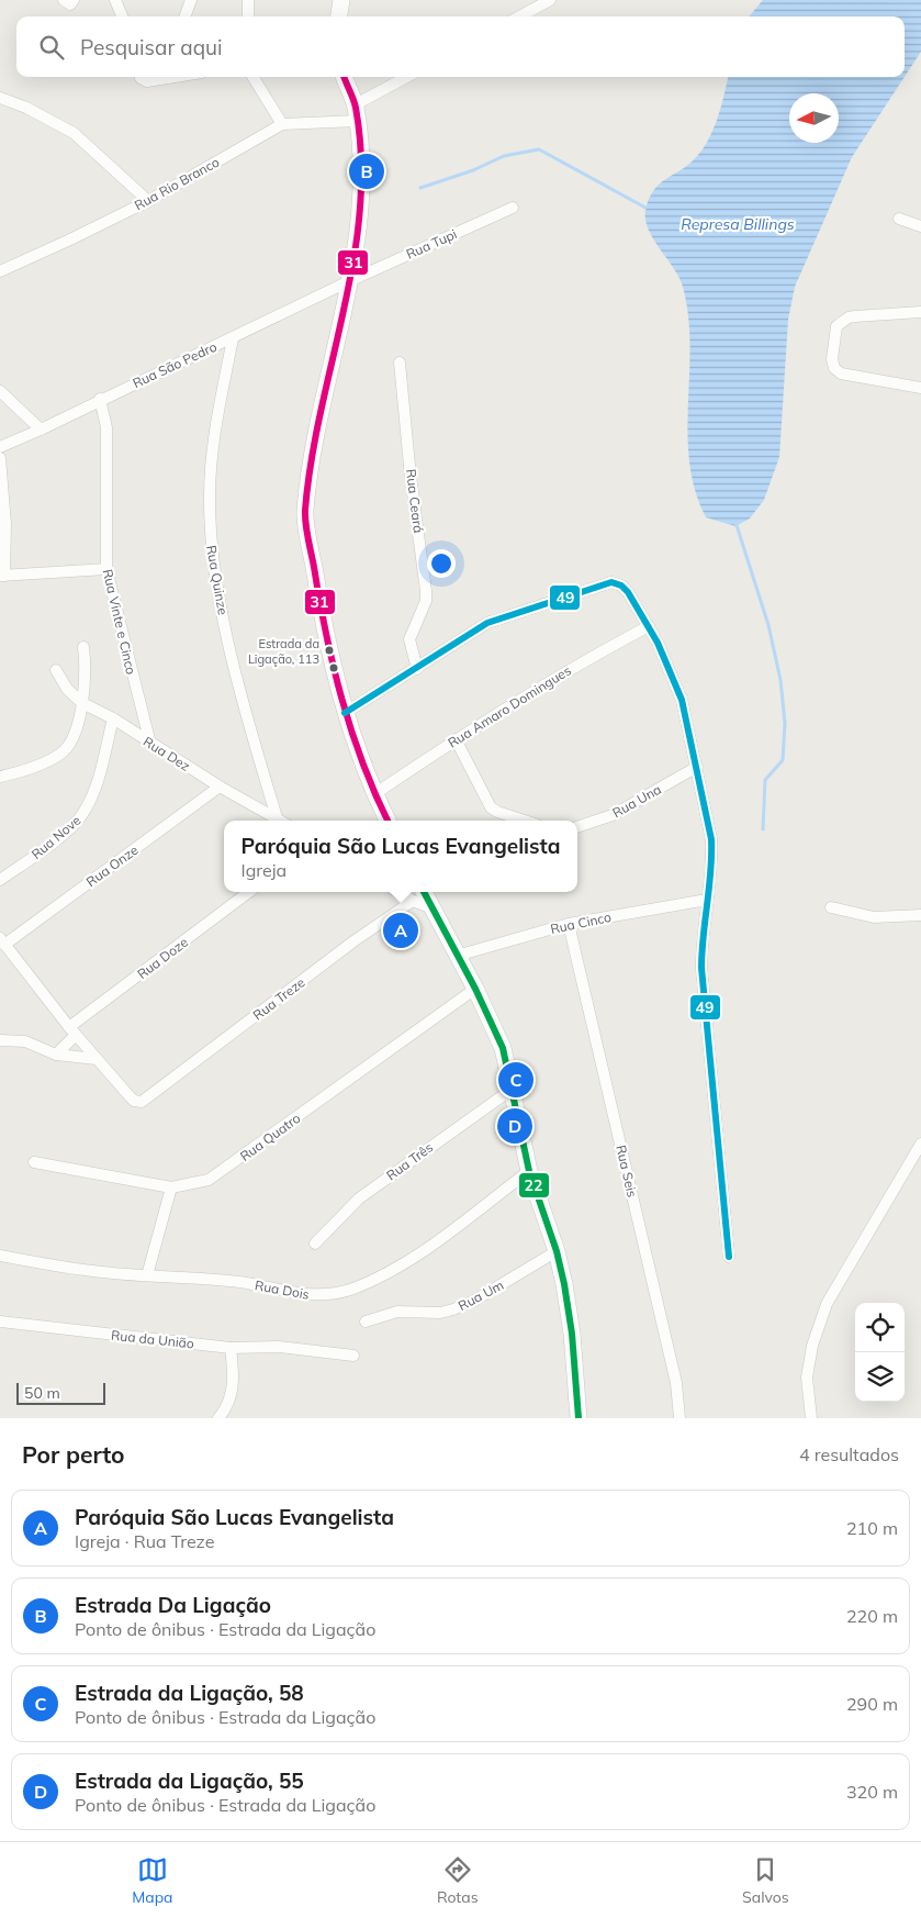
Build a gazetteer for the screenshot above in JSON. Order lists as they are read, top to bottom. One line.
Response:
{"streets":{"street":["Rua Rio Branco","Rua Tupi","Rua São Pedro","Rua Ceará","Rua Quinze","Rua Vinte e Cinco","Rua Amaro Domingues","Rua Dez","Rua Una","Rua Nove","Rua Onze","Rua Cinco","Rua Doze","Rua Treze","Rua Quatro","Rua Três","Rua Seis","Rua Dois","Rua Um","Rua da União"]},"crossings":[["Rua Tupi","Rua São Pedro"],["Rua São Pedro","Rua Quinze"],["Rua São Pedro","Rua Vinte e Cinco"],["Rua Quinze","Rua Dez"],["Rua Vinte e Cinco","Rua Dez"],["Rua Dez","Rua Nove"],["Rua Dez","Rua Onze"],["Rua Cinco","Rua Seis"]],"water":["Represa Billings"],"places":["Estrada da Ligação, 113"],"lines":["transit line 31","transit line 49","transit line 22"],"scale_bar":"50 m","north":"left","page":{"search":"Pesquisar aqui","pins":["B","A","C","D"],"popup":["Paróquia São Lucas Evangelista","Igreja"],"scale":"50 m","heading":["Por perto","4 resultados"],"list":[{"mark":"A","name":"Paróquia São Lucas Evangelista","note":"Igreja · Rua Treze","value":"210 m"},{"mark":"B","name":"Estrada Da Ligação","note":"Ponto de ônibus · Estrada da Ligação","value":"220 m"},{"mark":"C","name":"Estrada da Ligação, 58","note":"Ponto de ônibus · Estrada da Ligação","value":"290 m"},{"mark":"D","name":"Estrada da Ligação, 55","note":"Ponto de ônibus · Estrada da Ligação","value":"320 m"}],"nav":["Mapa","Rotas","Salvos"]}}
